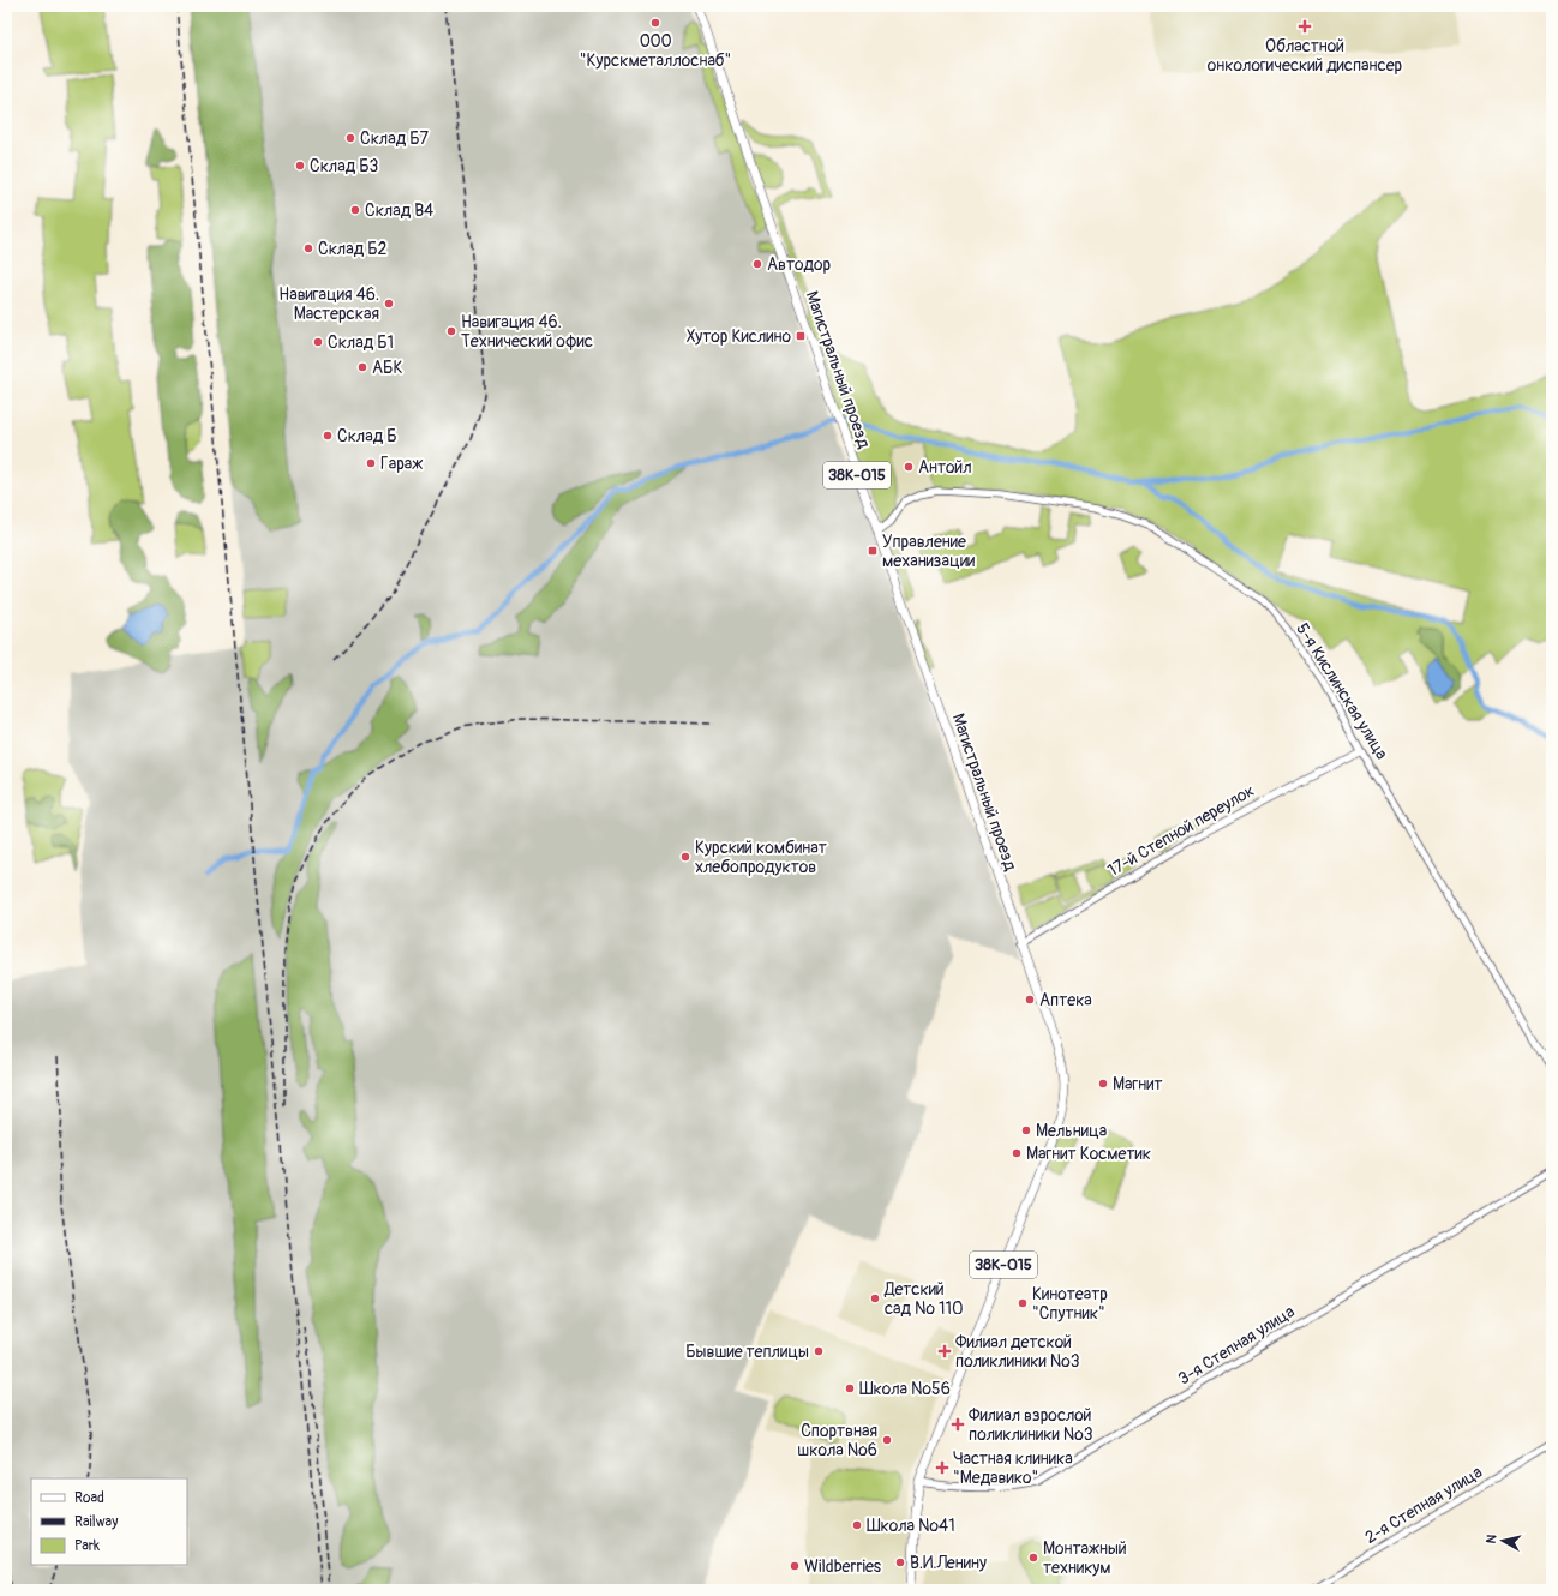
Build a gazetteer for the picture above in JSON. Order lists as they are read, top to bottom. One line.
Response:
{"streets":{"main road":["Магистральный проезд","38К-015"],"street":["5-я Кислинская улица","17-й Степной переулок","3-я Степная улица","2-я Степная улица"]},"crossings":[["Магистральный проезд","5-я Кислинская улица"],["Магистральный проезд","17-й Степной переулок"],["Магистральный проезд","3-я Степная улица"],["5-я Кислинская улица","17-й Степной переулок"]],"places":{"other":["ООО \"Курскметаллоснаб\"","Склад Б7","Склад Б3","Склад В4","Склад Б2","Автодор","Навигация 46. Мастерская","Навигация 46. Технический офис","Склад Б1","АБК","Склад Б","Гараж","Антойл","Курский комбинат хлебопродуктов","Аптека","Магнит","Мельница","Магнит Косметик","Детский сад № 110","Кинотеатр \"Спутник\"","Бывшие теплицы","Школа №56","Спортвная школа №6","Школа №41","Монтажный техникум","В.И.Ленину","Wildberries"],"health":["Областной онкологический диспансер","Филиал детской поликлиники №3","Филиал взрослой поликлиники №3","Частная клиника \"Медавико\""],"transit":["Хутор Кислино","Управление механизации"]},"legend":["Road","Railway","Park"],"north":"left"}
